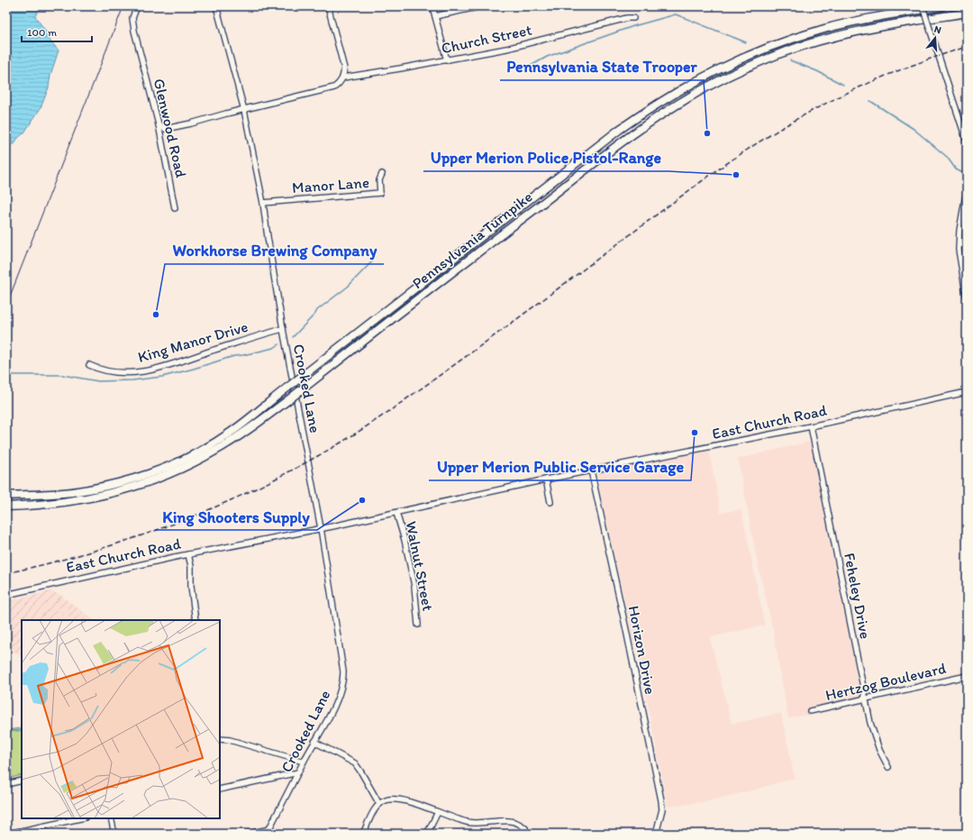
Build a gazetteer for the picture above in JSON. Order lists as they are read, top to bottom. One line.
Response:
{"streets":{"highway":["Pennsylvania Turnpike"],"street":["Church Street","Glenwood Road","Manor Lane","King Manor Drive","Crooked Lane","East Church Road","Walnut Street","Feheley Drive","Horizon Drive","Hertzog Boulevard"]},"crossings":[["Manor Lane","Crooked Lane"],["King Manor Drive","Crooked Lane"],["Crooked Lane","East Church Road"],["East Church Road","Walnut Street"],["East Church Road","Feheley Drive"],["East Church Road","Horizon Drive"],["Feheley Drive","Hertzog Boulevard"]],"places":["Pennsylvania State Trooper","Upper Merion Police Pistol-Range","Workhorse Brewing Company","Upper Merion Public Service Garage","King Shooters Supply"],"scale_bar":"100 m","north":"top"}
